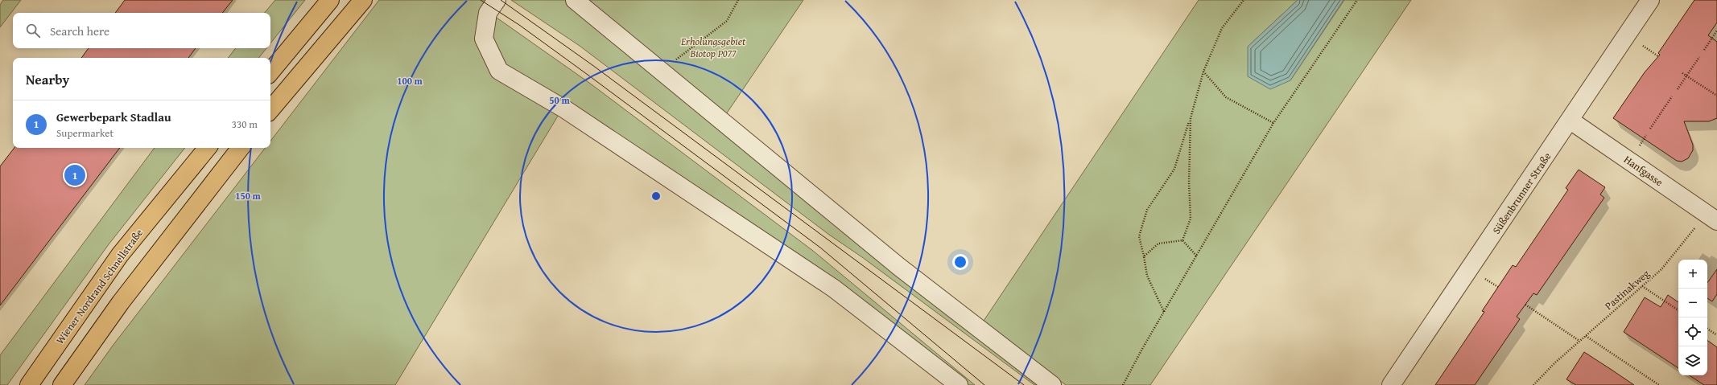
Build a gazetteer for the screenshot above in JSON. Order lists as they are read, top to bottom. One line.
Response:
{"streets":{"highway":["Wiener Nordrand Schnellstraße"],"street":["Hanfgasse","Süßenbrunner Straße"],"path":["Pastinakweg"]},"crossings":[["Hanfgasse","Süßenbrunner Straße"],["Hanfgasse","Pastinakweg"]],"parks":["Erholungsgebiet Biotop P077"],"page":{"search":"Search here","heading":"Nearby","list":[{"mark":"1","name":"Gewerbepark Stadlau","note":"Supermarket","value":"330 m"}],"pins":"1","map_buttons":["+","−"]},"rings":["100 m","50 m","150 m"]}
